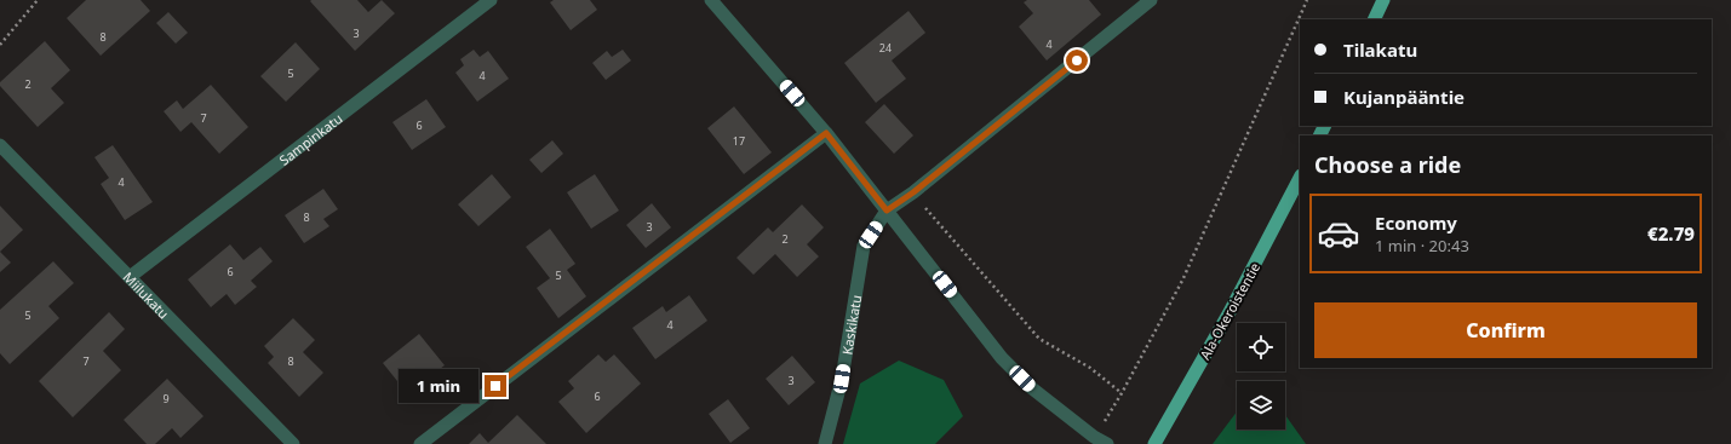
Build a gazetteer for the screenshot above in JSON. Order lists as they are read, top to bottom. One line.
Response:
{"streets":{"main road":["Ala-Okeroistentie"],"street":["Sampinkatu","Miilukatu","Kaskikatu"]},"crossings":[["Sampinkatu","Miilukatu"]],"house_numbers":["3","8","4","24","5","4","2","7","6","17","4","8","3","2","6","5","5","4","7","8","3","6","9"],"page":{"banner":["Tilakatu","Kujanpääntie"],"heading":"Choose a ride","list":[{"name":"Economy","note":"1 min · 20:43","value":"€2.79"}],"buttons":"Confirm","bubble":"1 min"}}
